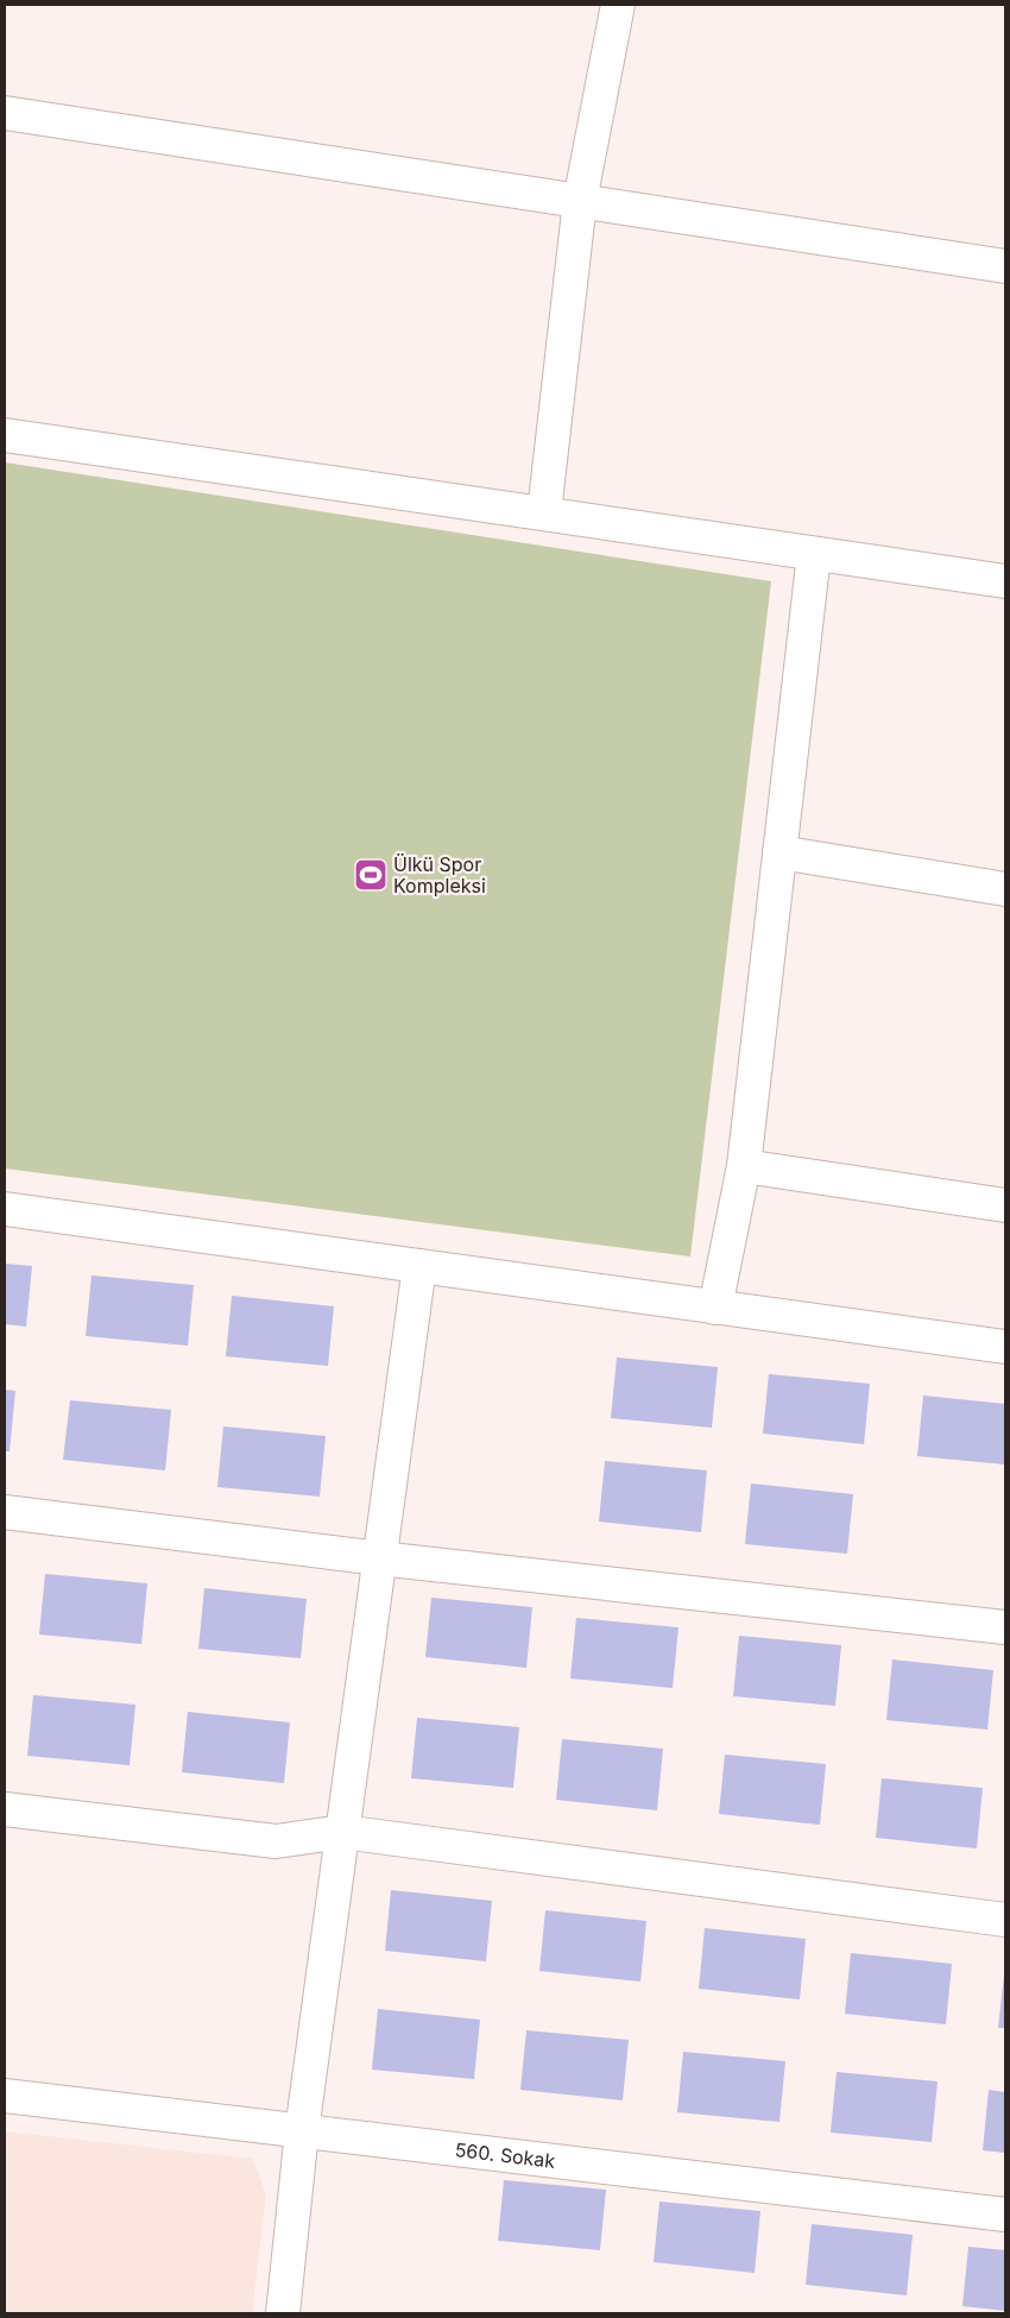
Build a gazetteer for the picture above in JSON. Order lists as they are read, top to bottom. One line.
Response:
{"streets":{"street":["560. Sokak"]},"places":{"sports":["Ülkü Spor Kompleksi"]}}
